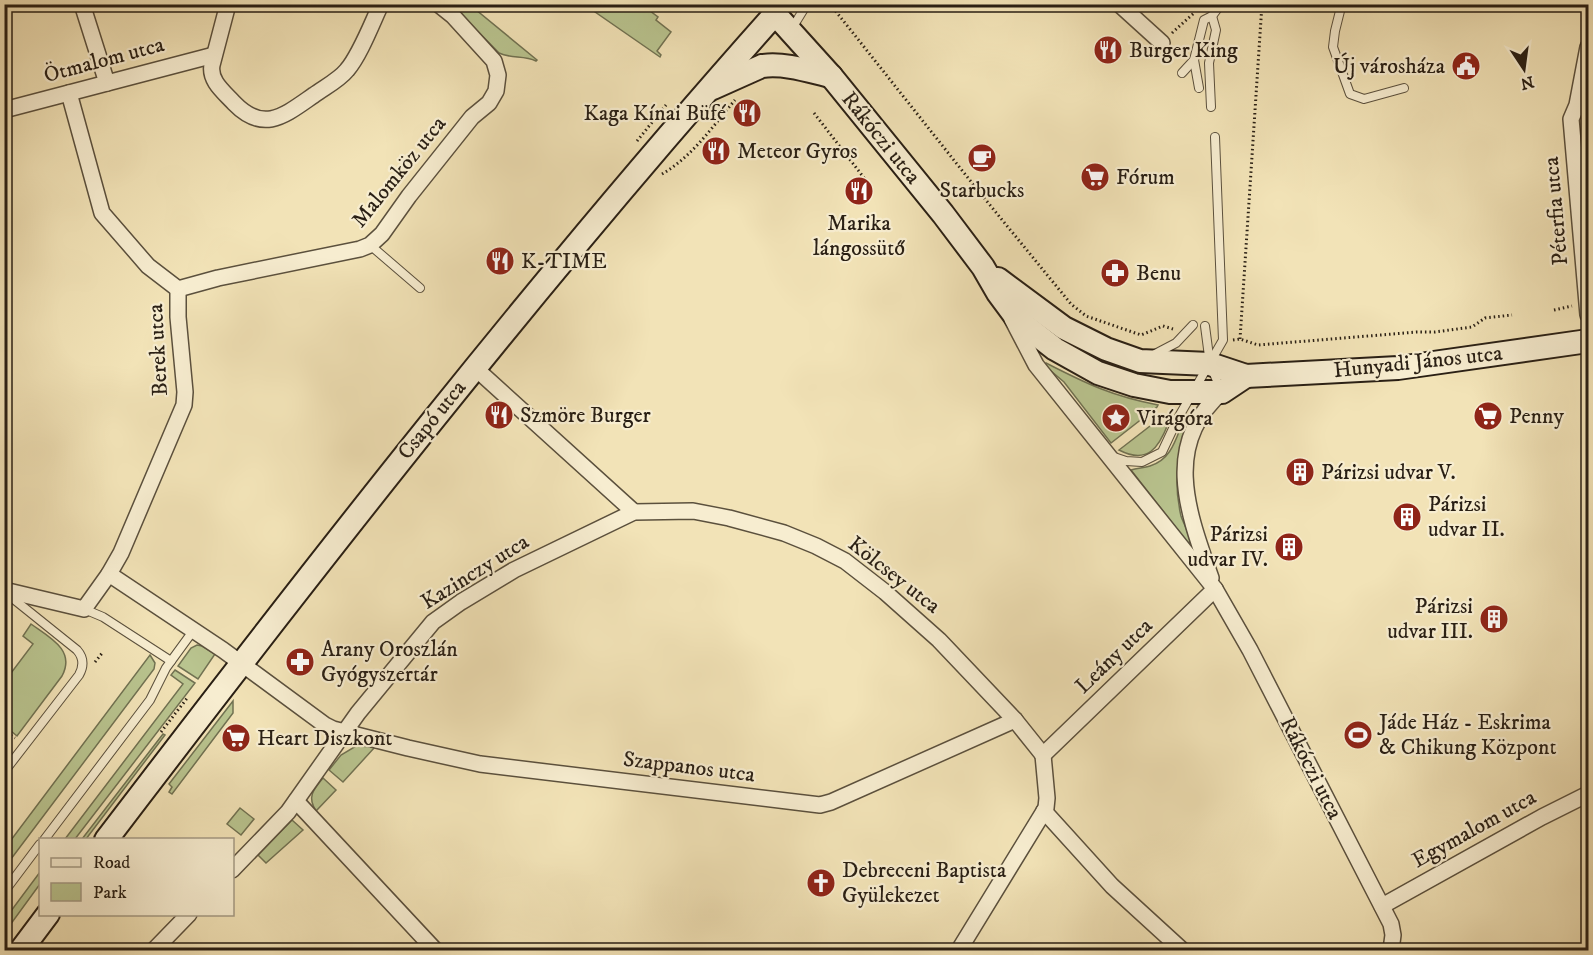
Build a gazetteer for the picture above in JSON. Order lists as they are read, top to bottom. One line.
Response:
{"streets":{"street":["Ötmalom utca","Rákóczi utca","Malomköz utca","Péterfia utca","Berek utca","Hunyadi János utca","Csapó utca","Kazinczy utca","Kölcsey utca","Leány utca","Szappanos utca","Egymalom utca"]},"crossings":[["Ötmalom utca","Berek utca"],["Rákóczi utca","Hunyadi János utca"],["Rákóczi utca","Csapó utca"],["Rákóczi utca","Leány utca"],["Rákóczi utca","Egymalom utca"],["Malomköz utca","Berek utca"],["Berek utca","Szappanos utca"],["Csapó utca","Szappanos utca"],["Kazinczy utca","Kölcsey utca"],["Kazinczy utca","Szappanos utca"],["Kölcsey utca","Leány utca"],["Kölcsey utca","Szappanos utca"]],"places":{"restaurant":["Burger King","Kaga Kínai Büfé","Meteor Gyros","Marika lángossütő","K-TIME","Szmöre Burger"],"public building":["Új városháza"],"cafe":["Starbucks"],"supermarket":["Fórum","Penny","Heart Diszkont"],"pharmacy":["Benu","Arany Oroszlán Gyógyszertár"],"place":["Virágóra"],"building":["Párizsi udvar V.","Párizsi udvar II.","Párizsi udvar IV.","Párizsi udvar III."],"sports":["Jáde Ház - Eskrima & Chikung Központ"],"church":["Debreceni Baptista Gyülekezet"]},"legend":["Road","Park"],"north":"bottom"}
